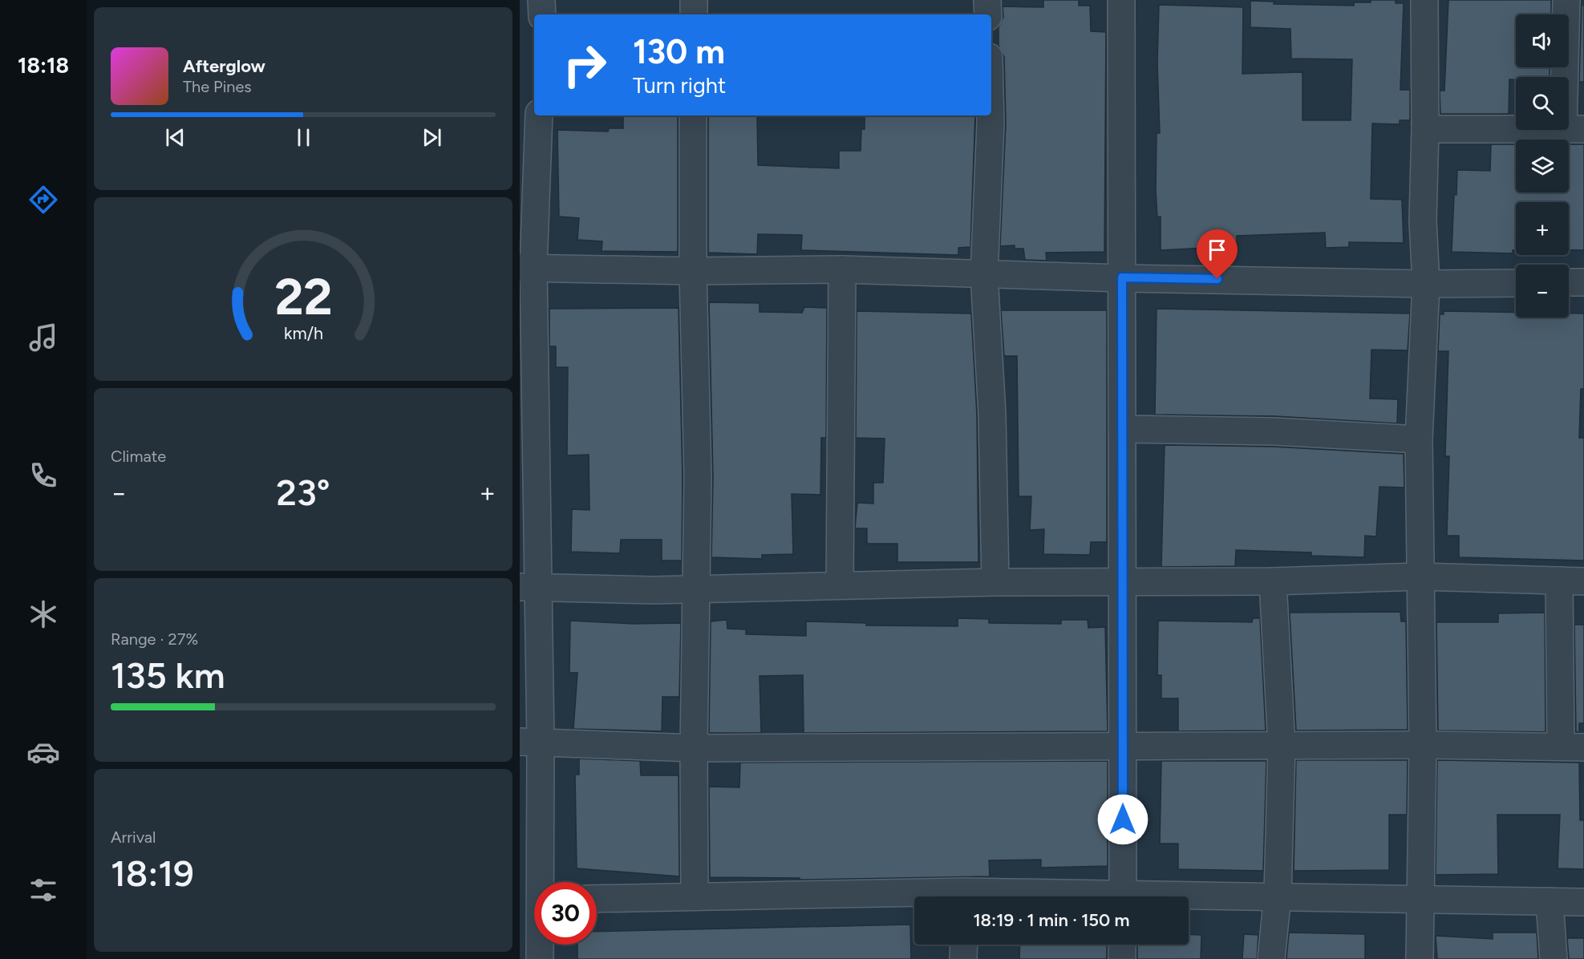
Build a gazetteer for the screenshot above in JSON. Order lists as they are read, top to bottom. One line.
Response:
{"page":{"tabs":"18:18","map_buttons":["+","−"],"turn":["130 m","Turn right"],"song":["Afterglow","The Pines"],"tile":["Climate",["Range · 27%","135 km"],["Arrival","18:19"]],"heat":["−","23°","+"],"limit":"30","trip":"18:19 · 1 min · 150 m","gauge":["22","km/h"]}}
